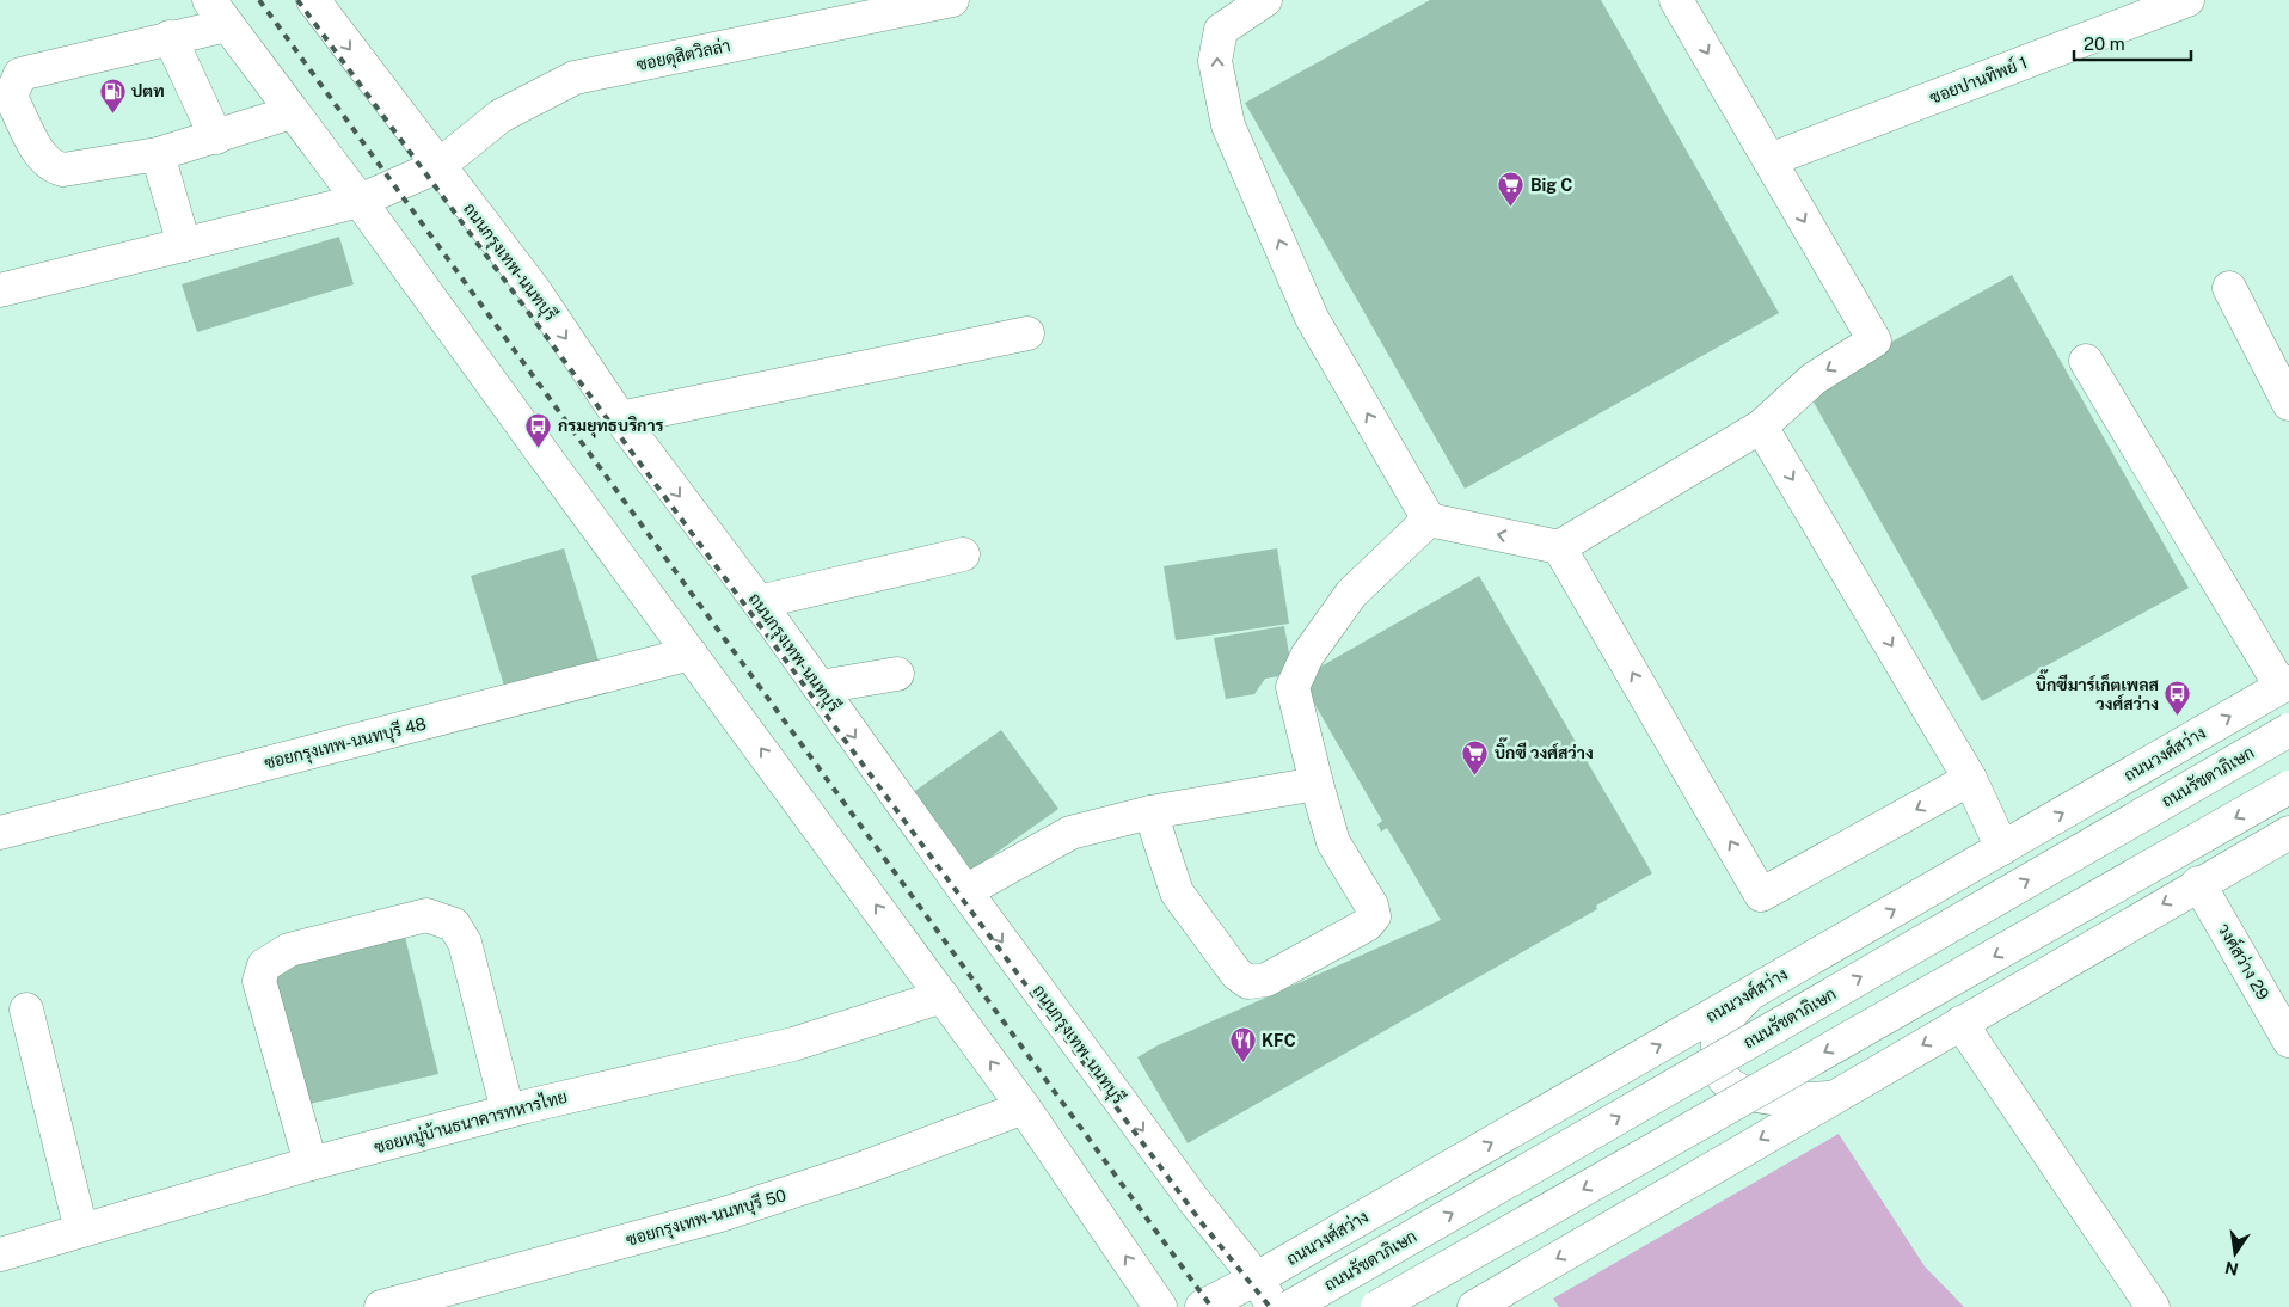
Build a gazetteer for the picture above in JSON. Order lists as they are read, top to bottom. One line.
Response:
{"streets":{"main road":["ซอยดุสิตวิลล่า","ซอยปานทิพย์ 1","ถนนกรุงเทพ-นนทบุรี","ซอยกรุงเทพ-นนทบุรี 48","ถนนวงศ์สว่าง","ถนนรัชดาภิเษก","วงศ์สว่าง 29","ซอยหมู่บ้านธนาคารทหารไทย","ซอยกรุงเทพ-นนทบุรี 50"]},"crossings":[["ซอยดุสิตวิลล่า","ถนนกรุงเทพ-นนทบุรี"],["ถนนกรุงเทพ-นนทบุรี","ถนนวงศ์สว่าง"]],"places":{"fuel station":["ปตท"],"supermarket":["Big C","บิ๊กซี วงศ์สว่าง"],"bus stop":["กรมยุทธบริการ","บิ๊กซีมาร์เก็ตเพลส วงศ์สว่าง"],"restaurant":["KFC"]},"scale_bar":"20 m","north":"bottom"}
